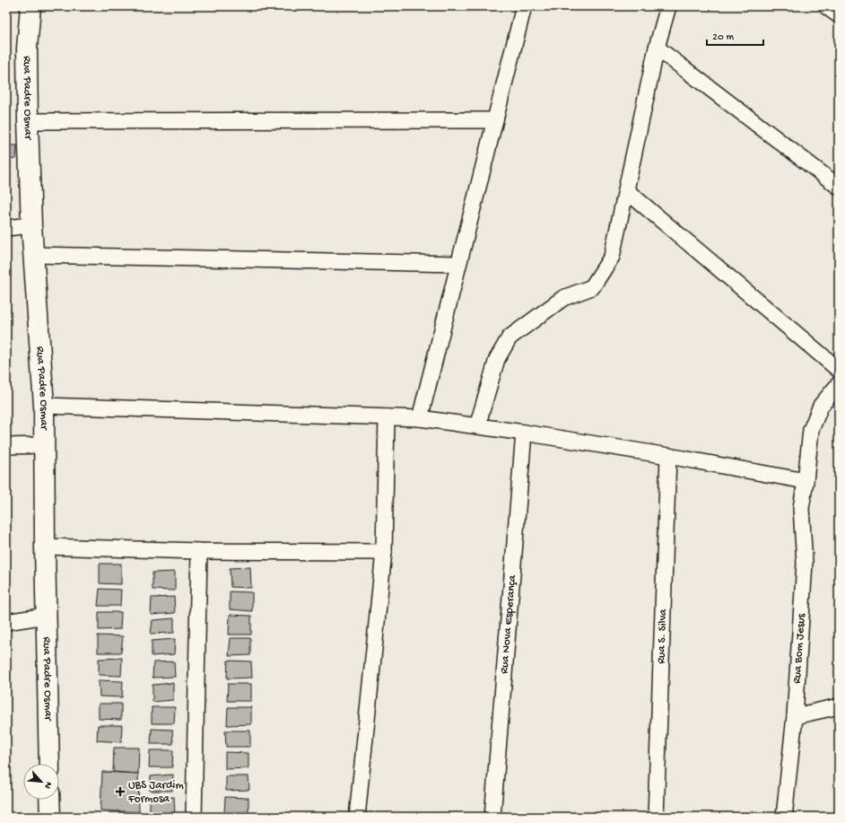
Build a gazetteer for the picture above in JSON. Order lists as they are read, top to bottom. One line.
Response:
{"streets":{"street":["Rua Padre Osmar","Rua Nova Esperança","Rua S. Silva","Rua Bom Jesus"]},"places":{"health":["UBS Jardim Formosa"]},"scale_bar":"20 m","north":"bottom right"}
